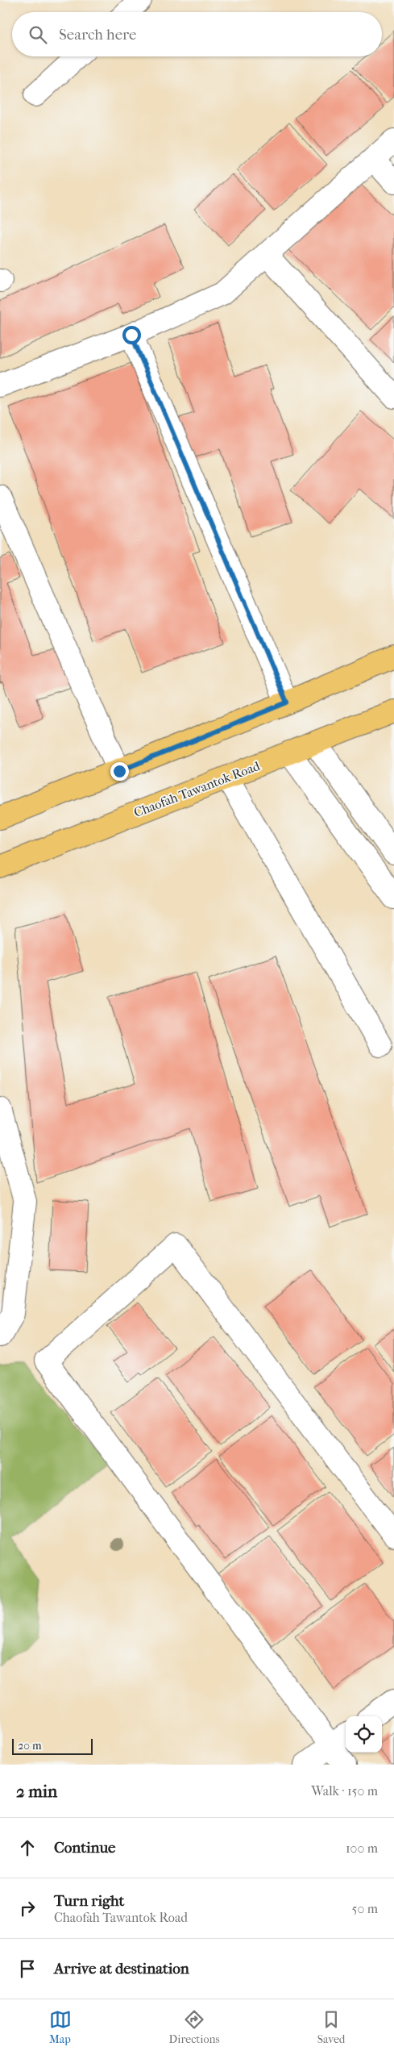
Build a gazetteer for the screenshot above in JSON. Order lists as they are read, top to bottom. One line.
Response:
{"streets":{"main road":["Chaofah Tawantok Road"]},"scale_bar":"20 m","page":{"search":"Search here","scale":"20 m","heading":["2 min","Walk · 150 m"],"list":[["Continue","100 m"],["Turn right","Chaofah Tawantok Road","50 m"],"Arrive at destination"],"nav":["Map","Directions","Saved"]}}
